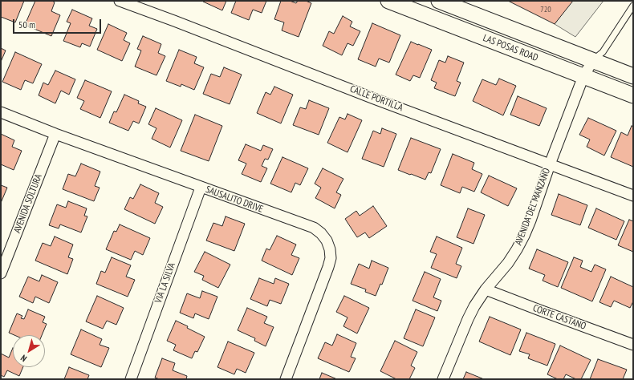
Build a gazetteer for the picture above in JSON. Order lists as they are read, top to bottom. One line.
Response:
{"streets":{"main road":["LAS POSAS ROAD"],"street":["CALLE PORTILLA","SAUSALITO DRIVE","AVENIDA SOLTURA","AVENIDA DEL MANZANO","VIA LA SILVA","CORTE CASTANO"]},"crossings":[["LAS POSAS ROAD","AVENIDA DEL MANZANO"],["CALLE PORTILLA","AVENIDA DEL MANZANO"],["SAUSALITO DRIVE","AVENIDA SOLTURA"],["SAUSALITO DRIVE","VIA LA SILVA"],["AVENIDA DEL MANZANO","CORTE CASTANO"]],"house_numbers":["720"],"scale_bar":"50 m","north":"bottom left"}
